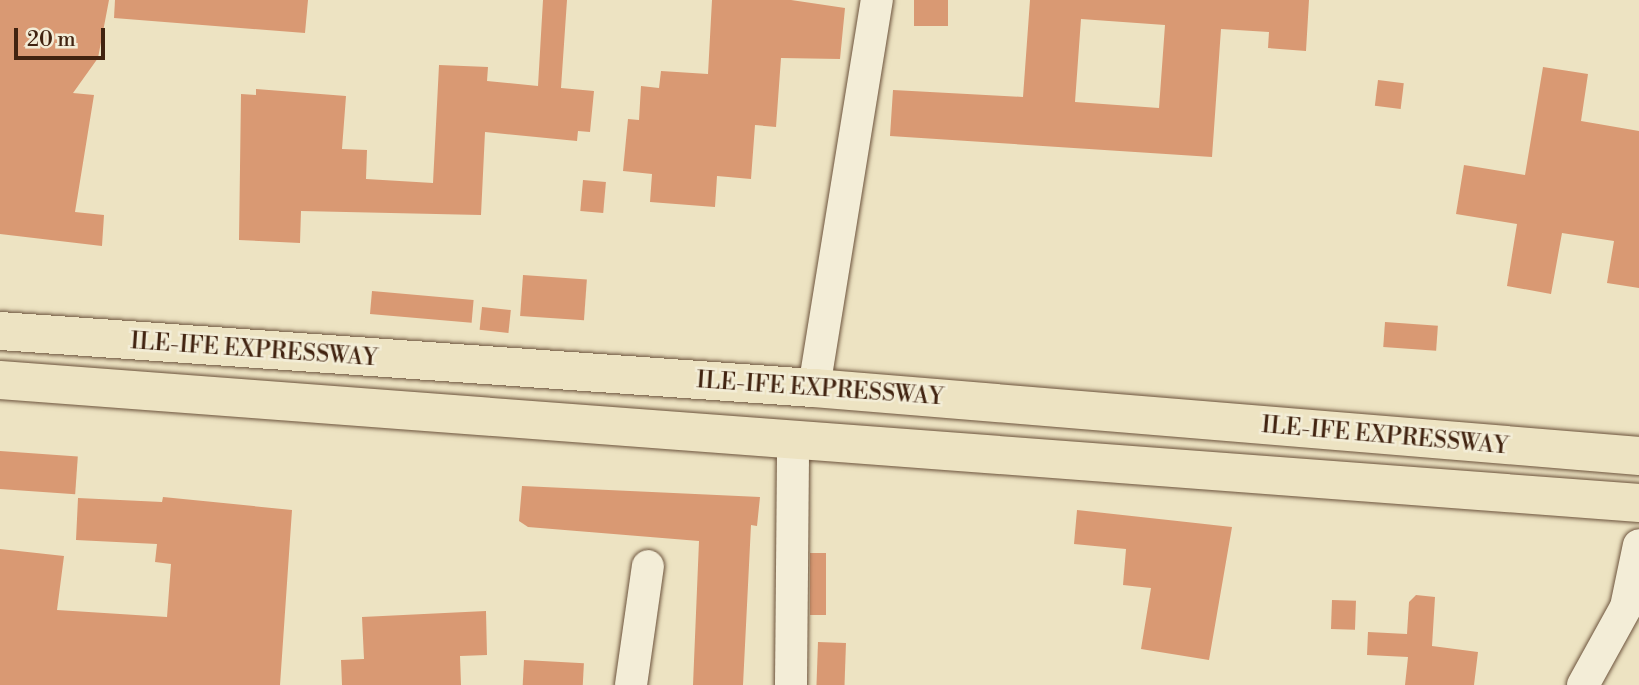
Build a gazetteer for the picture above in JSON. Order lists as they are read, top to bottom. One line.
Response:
{"streets":{"main road":["ILE-IFE EXPRESSWAY"]},"scale_bar":"20 m"}
